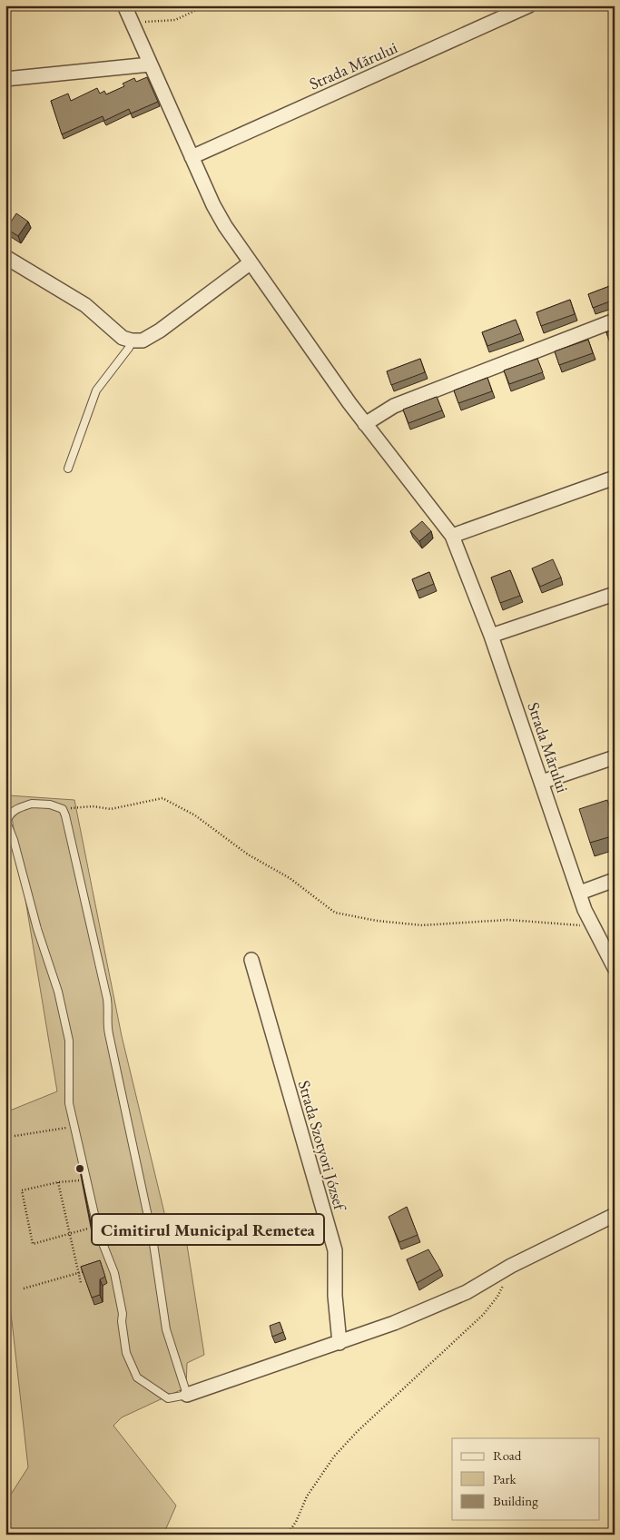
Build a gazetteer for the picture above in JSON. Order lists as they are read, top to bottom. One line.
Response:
{"streets":{"street":["Strada Mărului","Strada Szotyori József"]},"places":["Cimitirul Municipal Remetea"],"legend":["Road","Park","Building"]}
